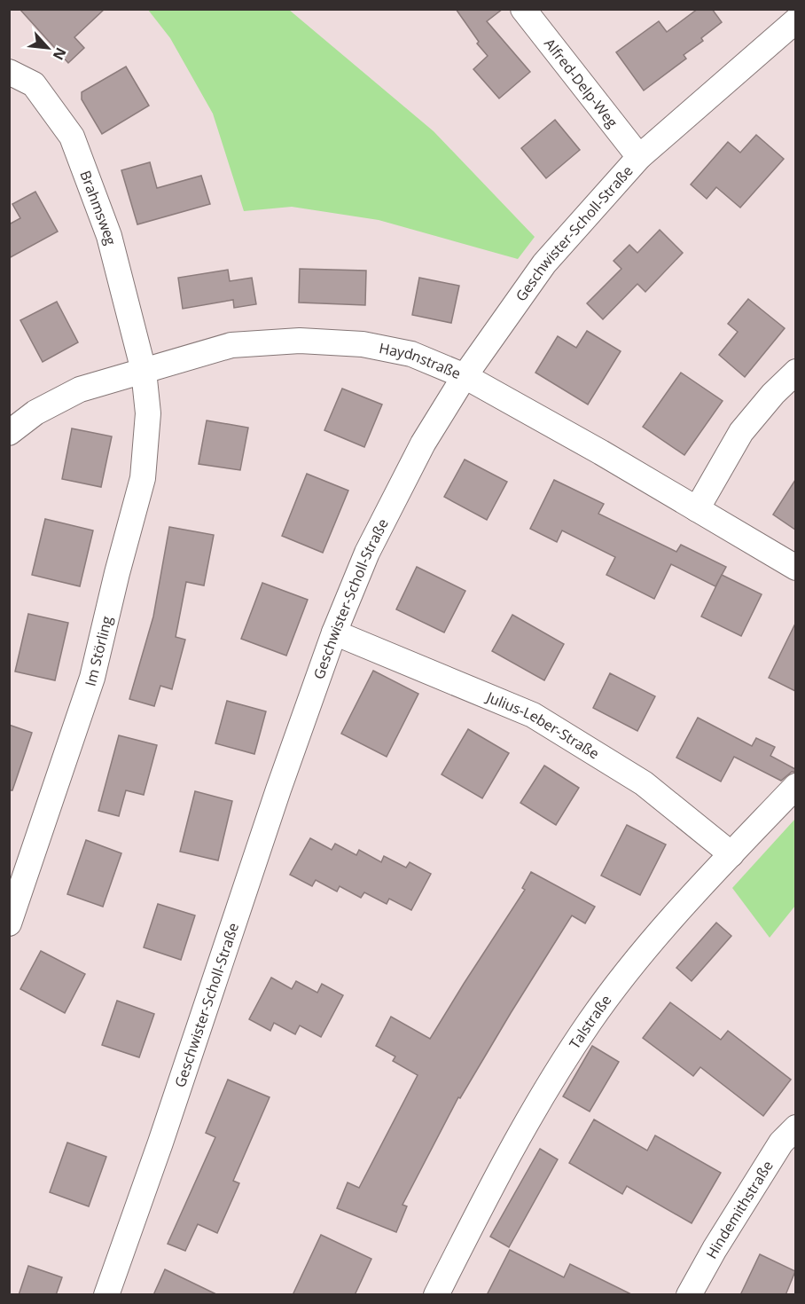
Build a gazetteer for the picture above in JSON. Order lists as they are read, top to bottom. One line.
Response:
{"streets":{"street":["Alfred-Delp-Weg","Brahmsweg","Geschwister-Scholl-Straße","Haydnstraße","Im Störling","Julius-Leber-Straße","Talstraße","Hindemithstraße"]},"crossings":[["Alfred-Delp-Weg","Geschwister-Scholl-Straße"],["Brahmsweg","Haydnstraße"],["Brahmsweg","Im Störling"],["Geschwister-Scholl-Straße","Haydnstraße"],["Geschwister-Scholl-Straße","Julius-Leber-Straße"],["Haydnstraße","Im Störling"],["Julius-Leber-Straße","Talstraße"]],"north":"bottom right"}
